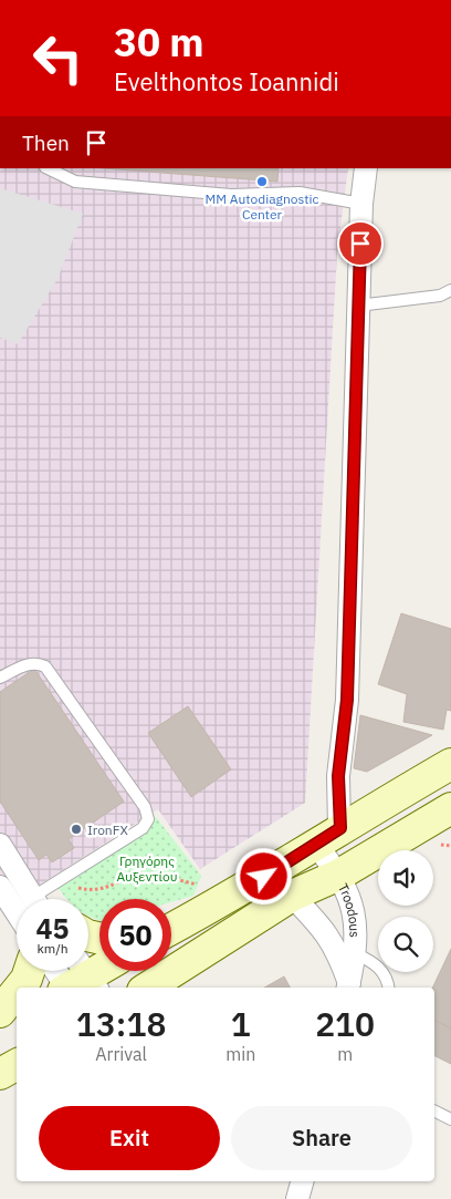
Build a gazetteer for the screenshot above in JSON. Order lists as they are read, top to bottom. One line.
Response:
{"streets":{"street":["Troodous"]},"parks":["Γρηγόρης Αυξεντίου"],"places":["MM Autodiagnostic Center","IronFX"],"page":{"turn":["30 m","Evelthontos Ioannidi"],"then":"Then","speed":"45 km/h","limit":"50","eta":["13:18","Arrival","1","min","210","m"],"buttons":["Exit","Share"]}}
